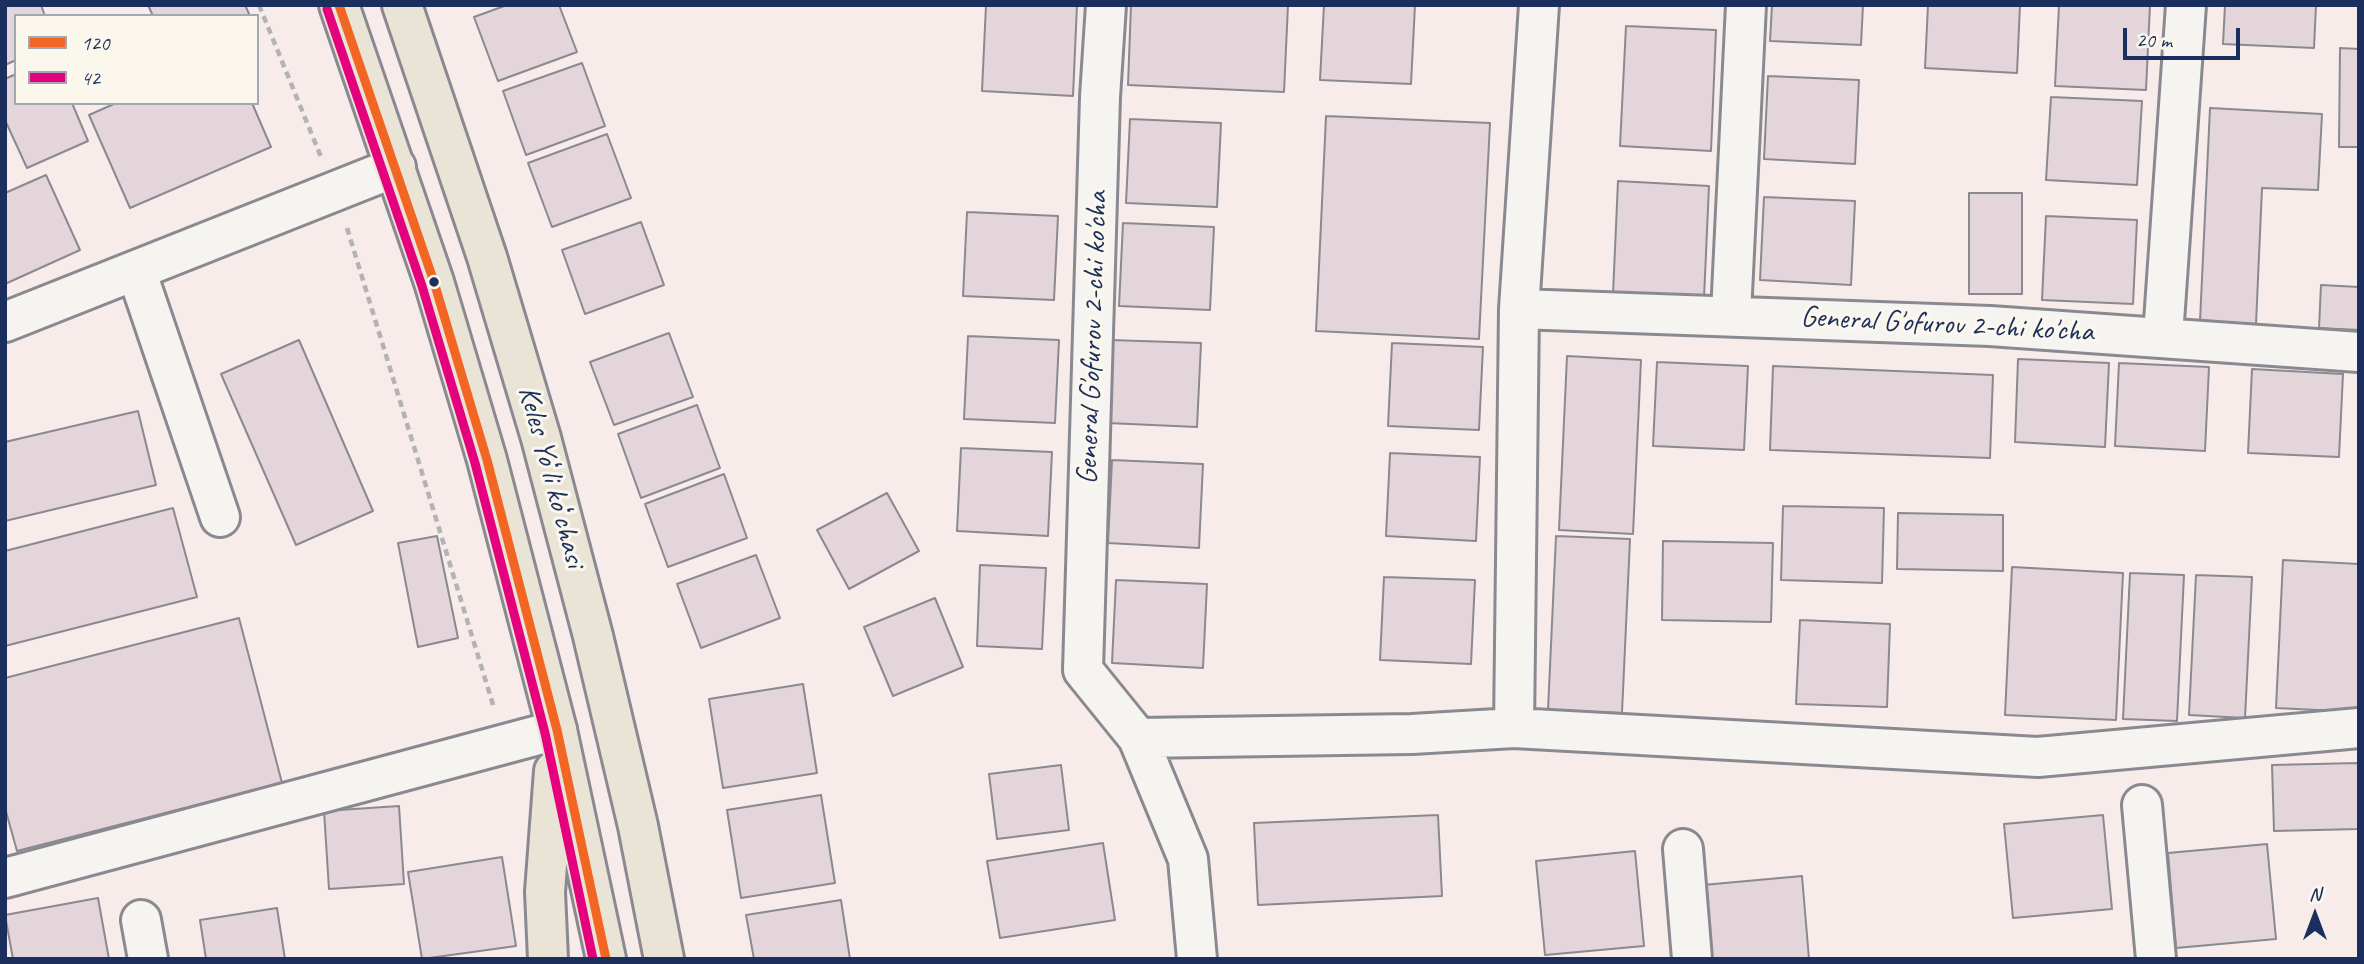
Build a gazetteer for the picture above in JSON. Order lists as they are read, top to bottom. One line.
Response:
{"streets":{"main road":["Keles Yoʻli koʻchasi"],"street":["General G'ofurov 2-chi ko'cha"]},"lines":["transit line 120","transit line 42"],"legend":["120","42"],"scale_bar":"20 m","north":"top"}
